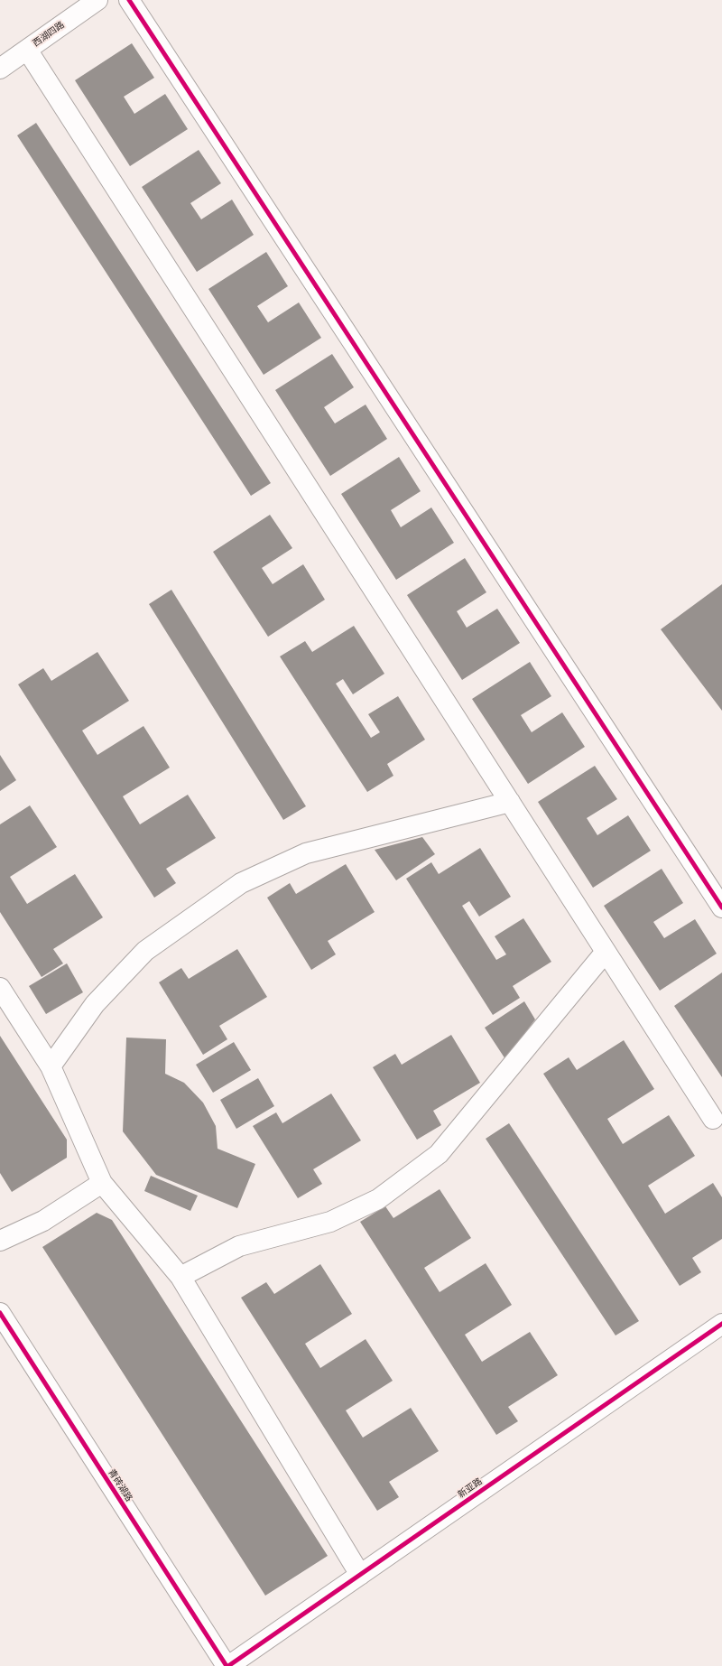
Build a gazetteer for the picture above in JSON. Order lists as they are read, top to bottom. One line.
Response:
{"streets":{"street":["西湖四路","青砖湖路","新亚路"]},"crossings":[["青砖湖路","新亚路"]]}
